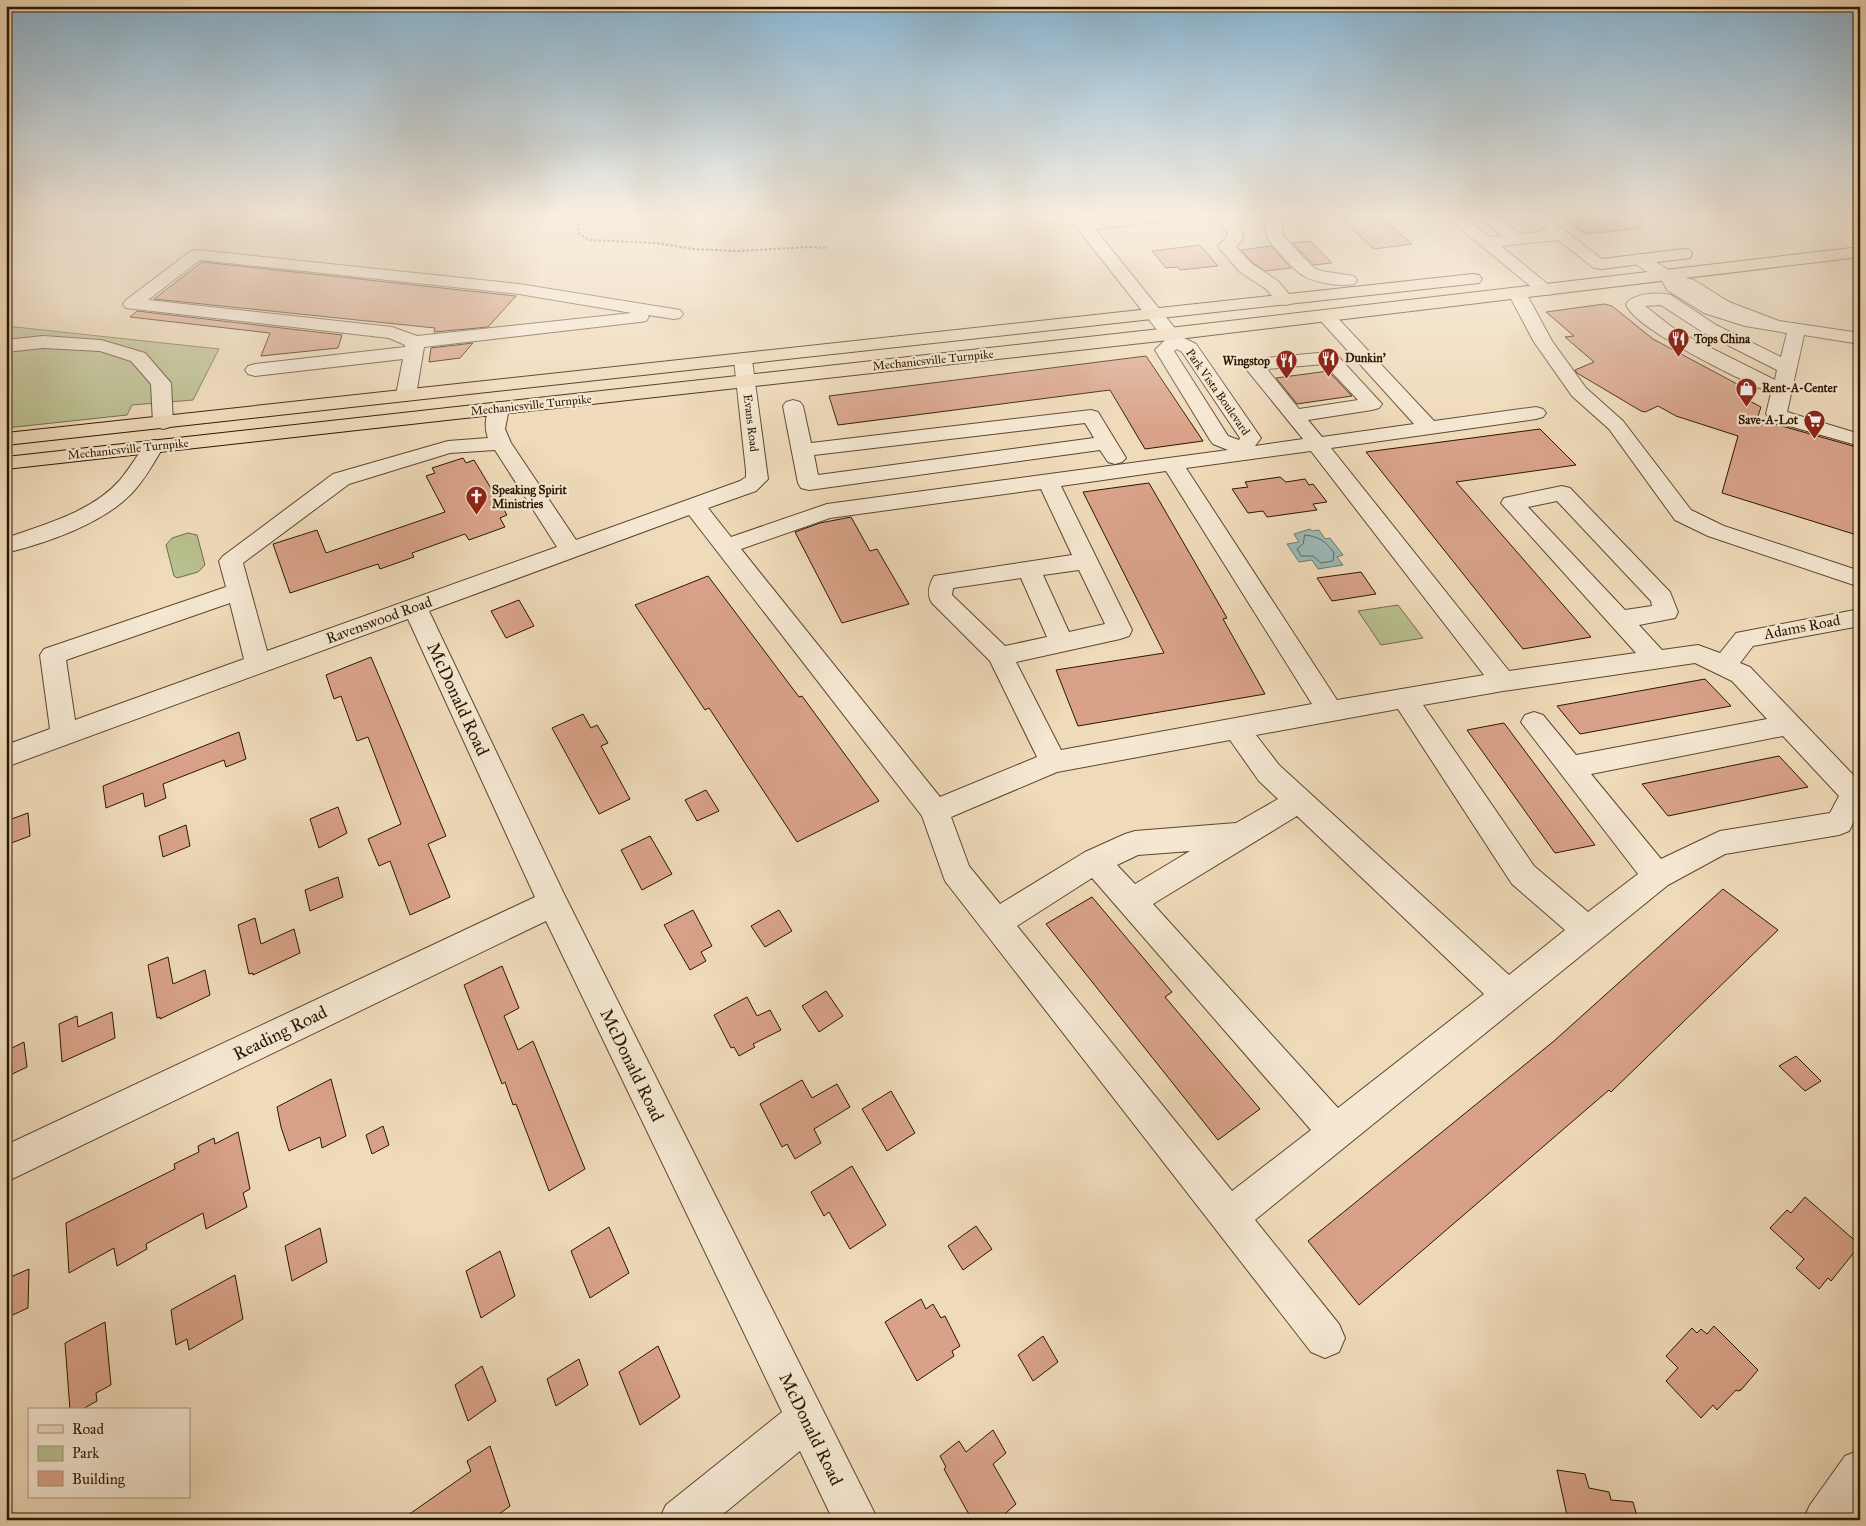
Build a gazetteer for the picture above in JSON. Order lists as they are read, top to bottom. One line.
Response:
{"streets":{"main road":["Mechanicsville Turnpike"],"street":["Park Vista Boulevard","Evans Road","Ravenswood Road","Adams Road","McDonald Road","Reading Road"]},"crossings":[["Mechanicsville Turnpike","Park Vista Boulevard"],["Mechanicsville Turnpike","Evans Road"],["Evans Road","Ravenswood Road"],["Ravenswood Road","McDonald Road"],["McDonald Road","Reading Road"]],"places":{"restaurant":["Tops China","Dunkin'","Wingstop"],"shop":["Rent-A-Center"],"supermarket":["Save-A-Lot"],"church":["Speaking Spirit Ministries"]},"legend":["Road","Park","Building"]}
